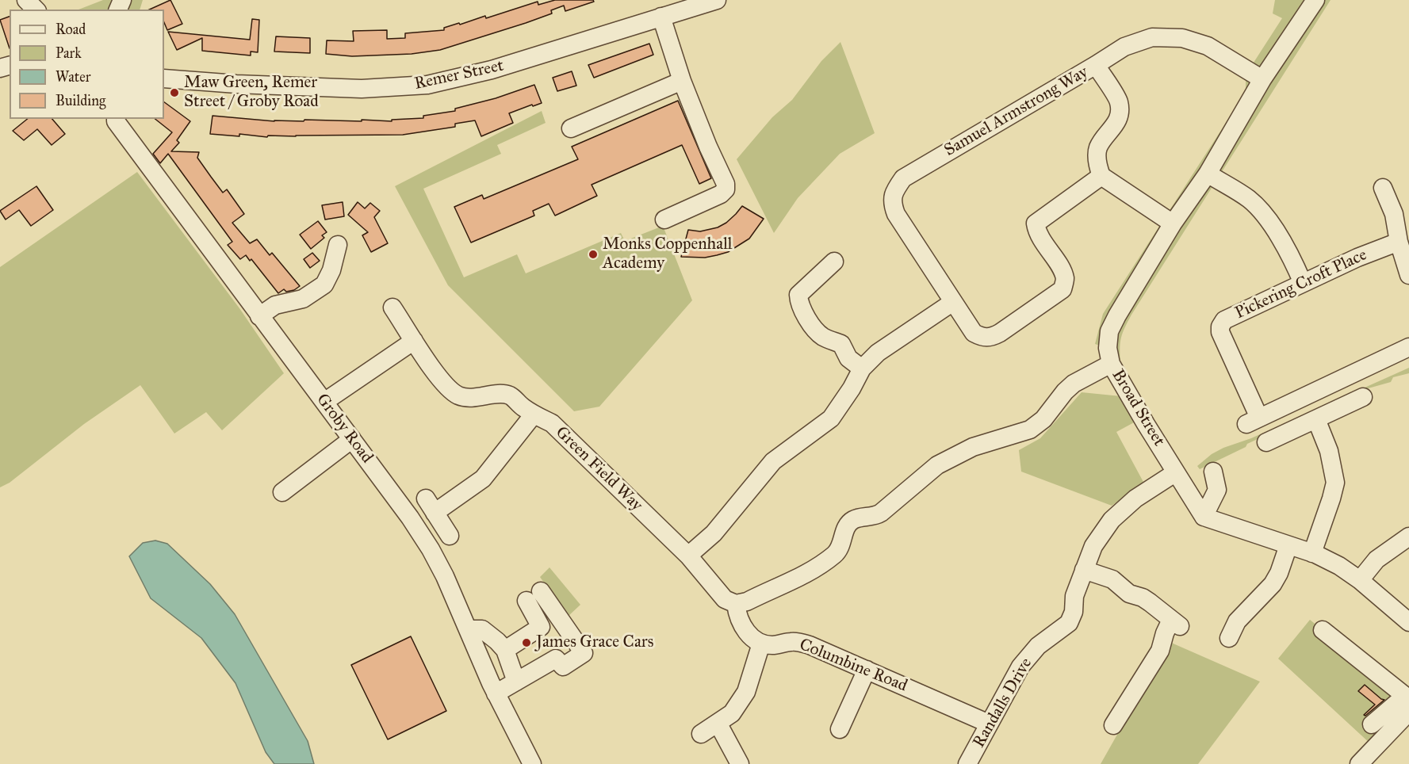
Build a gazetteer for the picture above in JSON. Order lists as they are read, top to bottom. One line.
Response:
{"streets":{"street":["Remer Street","Samuel Armstrong Way","Pickering Croft Place","Broad Street","Groby Road","Green Field Way","Columbine Road","Randalls Drive"]},"crossings":[["Samuel Armstrong Way","Broad Street"],["Broad Street","Randalls Drive"],["Columbine Road","Randalls Drive"]],"places":["Maw Green, Remer Street / Groby Road","Monks Coppenhall Academy","James Grace Cars"],"legend":["Road","Park","Water","Building"]}
